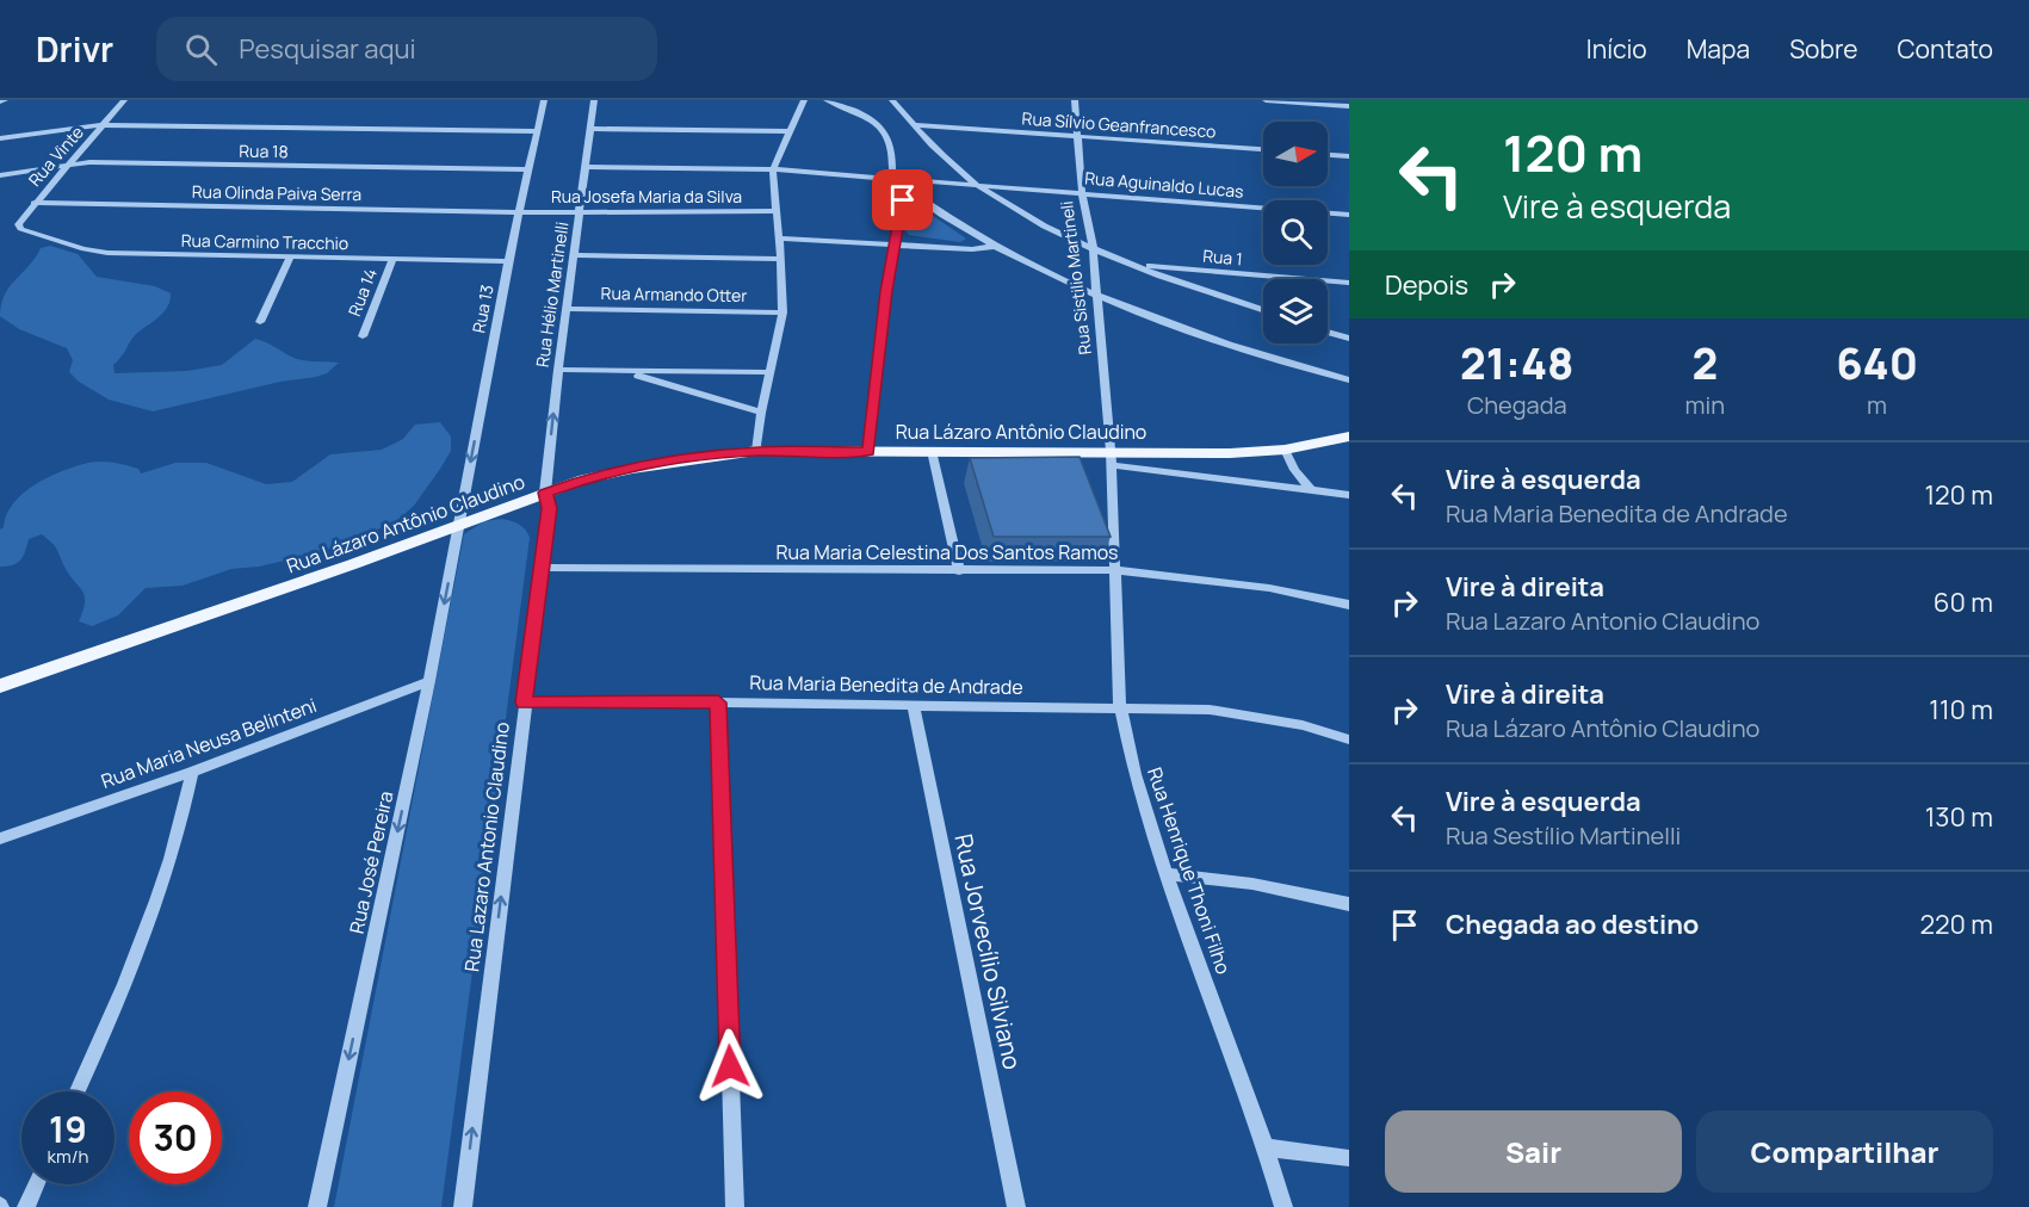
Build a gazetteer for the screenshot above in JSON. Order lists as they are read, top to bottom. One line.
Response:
{"streets":{"main road":["Rua Lázaro Antônio Claudino"],"street":["Rua Sílvio Geanfrancesco","Rua 18","Rua Vinte","Rua Aguinaldo Lucas","Rua Olinda Paiva Serra","Rua Josefa Maria da Silva","Rua Carmino Tracchio","Rua 1","Rua Sistilio Martineli","Rua 14","Rua Hélio Martinelli","Rua Armando Otter","Rua 13","Rua Maria Celestina Dos Santos Ramos","Rua Maria Benedita de Andrade","Rua Maria Neusa Belinteni","Rua Lazaro Antonio Claudino","Rua José Pereira","Rua Henrique Thoni Filho","Rua Jorvecílio Silviano"]},"crossings":[["Rua Sílvio Geanfrancesco","Rua Sistilio Martineli"],["Rua 18","Rua Vinte"],["Rua 18","Rua 13"],["Rua Vinte","Rua Olinda Paiva Serra"],["Rua Vinte","Rua Carmino Tracchio"],["Rua Aguinaldo Lucas","Rua Sistilio Martineli"],["Rua Aguinaldo Lucas","Rua Hélio Martinelli"],["Rua Olinda Paiva Serra","Rua Josefa Maria da Silva"],["Rua Olinda Paiva Serra","Rua 13"],["Rua Josefa Maria da Silva","Rua Hélio Martinelli"],["Rua Josefa Maria da Silva","Rua 13"],["Rua Carmino Tracchio","Rua 14"],["Rua Carmino Tracchio","Rua 13"],["Rua Sistilio Martineli","Rua Lázaro Antônio Claudino"],["Rua Sistilio Martineli","Rua Henrique Thoni Filho"],["Rua Hélio Martinelli","Rua Armando Otter"],["Rua Hélio Martinelli","Rua Lázaro Antônio Claudino"],["Rua Hélio Martinelli","Rua Lazaro Antonio Claudino"],["Rua 13","Rua Lázaro Antônio Claudino"],["Rua 13","Rua José Pereira"],["Rua Lázaro Antônio Claudino","Rua Lazaro Antonio Claudino"],["Rua Lázaro Antônio Claudino","Rua José Pereira"],["Rua Lázaro Antônio Claudino","Rua Henrique Thoni Filho"],["Rua Maria Celestina Dos Santos Ramos","Rua Lazaro Antonio Claudino"],["Rua Maria Celestina Dos Santos Ramos","Rua Henrique Thoni Filho"],["Rua Maria Benedita de Andrade","Rua Lazaro Antonio Claudino"],["Rua Maria Benedita de Andrade","Rua Henrique Thoni Filho"],["Rua Maria Benedita de Andrade","Rua Jorvecílio Silviano"],["Rua Maria Neusa Belinteni","Rua José Pereira"]],"one_way":["Rua 13","Rua Lazaro Antonio Claudino","Rua José Pereira"],"north":"right","page":{"header":"Drivr","search":"Pesquisar aqui","nav":["Início","Mapa","Sobre","Contato"],"turn":["120 m","Vire à esquerda"],"then":"Depois","eta":["21:48","Chegada","2","min","640","m"],"list":[{"name":"Vire à esquerda","note":"Rua Maria Benedita de Andrade","value":"120 m"},{"name":"Vire à direita","note":"Rua Lazaro Antonio Claudino","value":"60 m"},{"name":"Vire à direita","note":"Rua Lázaro Antônio Claudino","value":"110 m"},{"name":"Vire à esquerda","note":"Rua Sestílio Martinelli","value":"130 m"},{"name":"Chegada ao destino","value":"220 m"}],"speed":"19 km/h","limit":"30","buttons":["Sair","Compartilhar"]}}
